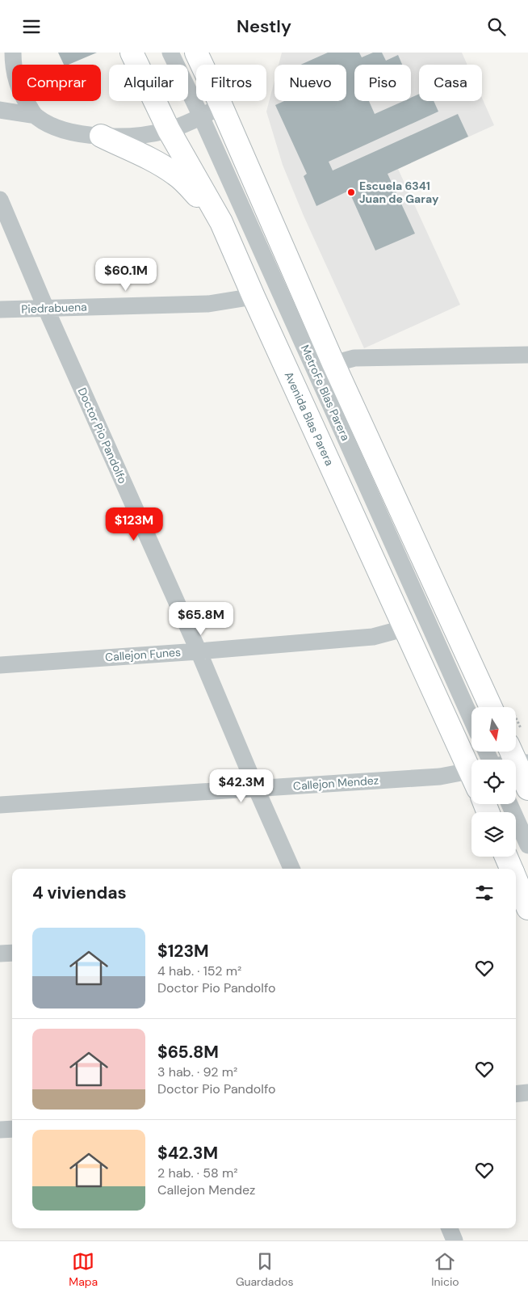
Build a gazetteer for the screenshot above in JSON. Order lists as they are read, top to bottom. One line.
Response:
{"streets":{"main road":["Avenida Blas Parera"],"street":["Piedrabuena","MetroFe Blas Parera","Doctor Pio Pandolfo","Callejon Funes","Callejon Mendez"]},"crossings":[["Piedrabuena","Avenida Blas Parera"],["Piedrabuena","Doctor Pio Pandolfo"],["Avenida Blas Parera","Callejon Funes"],["Doctor Pio Pandolfo","Callejon Funes"],["Doctor Pio Pandolfo","Callejon Mendez"]],"places":["Escuela 6341 Juan de Garay"],"north":"bottom","page":{"header":"Nestly","chip":["Comprar","Alquilar","Filtros","Nuevo","Piso","Casa"],"price":["$60.1M","$123M","$65.8M","$42.3M"],"heading":"4 viviendas","list":[{"name":"$123M","note":"4 hab. · 152 m² · Doctor Pio Pandolfo"},{"name":"$65.8M","note":"3 hab. · 92 m² · Doctor Pio Pandolfo"},{"name":"$42.3M","note":"2 hab. · 58 m² · Callejon Mendez"}],"tabs":["Mapa","Guardados","Inicio"]}}
